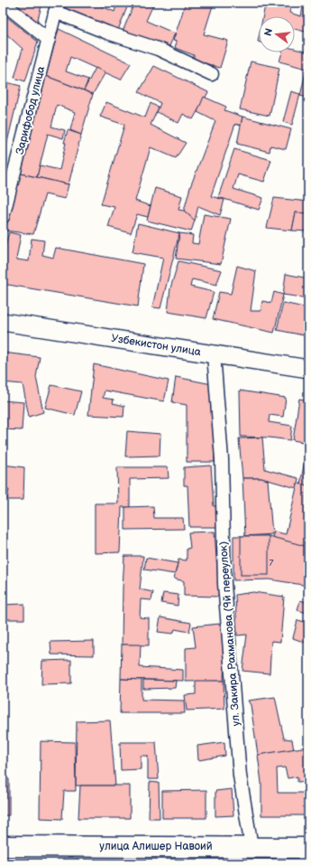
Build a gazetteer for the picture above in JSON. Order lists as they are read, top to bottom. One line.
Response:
{"streets":{"main road":["Узбекистон улица","улица Алишер Навоий"],"street":["Зарифобод улица","ул. Закира Рахманова (9й переулок)"]},"crossings":[["Узбекистон улица","ул. Закира Рахманова (9й переулок)"],["ул. Закира Рахманова (9й переулок)","улица Алишер Навоий"]],"house_numbers":["7"],"north":"left"}
